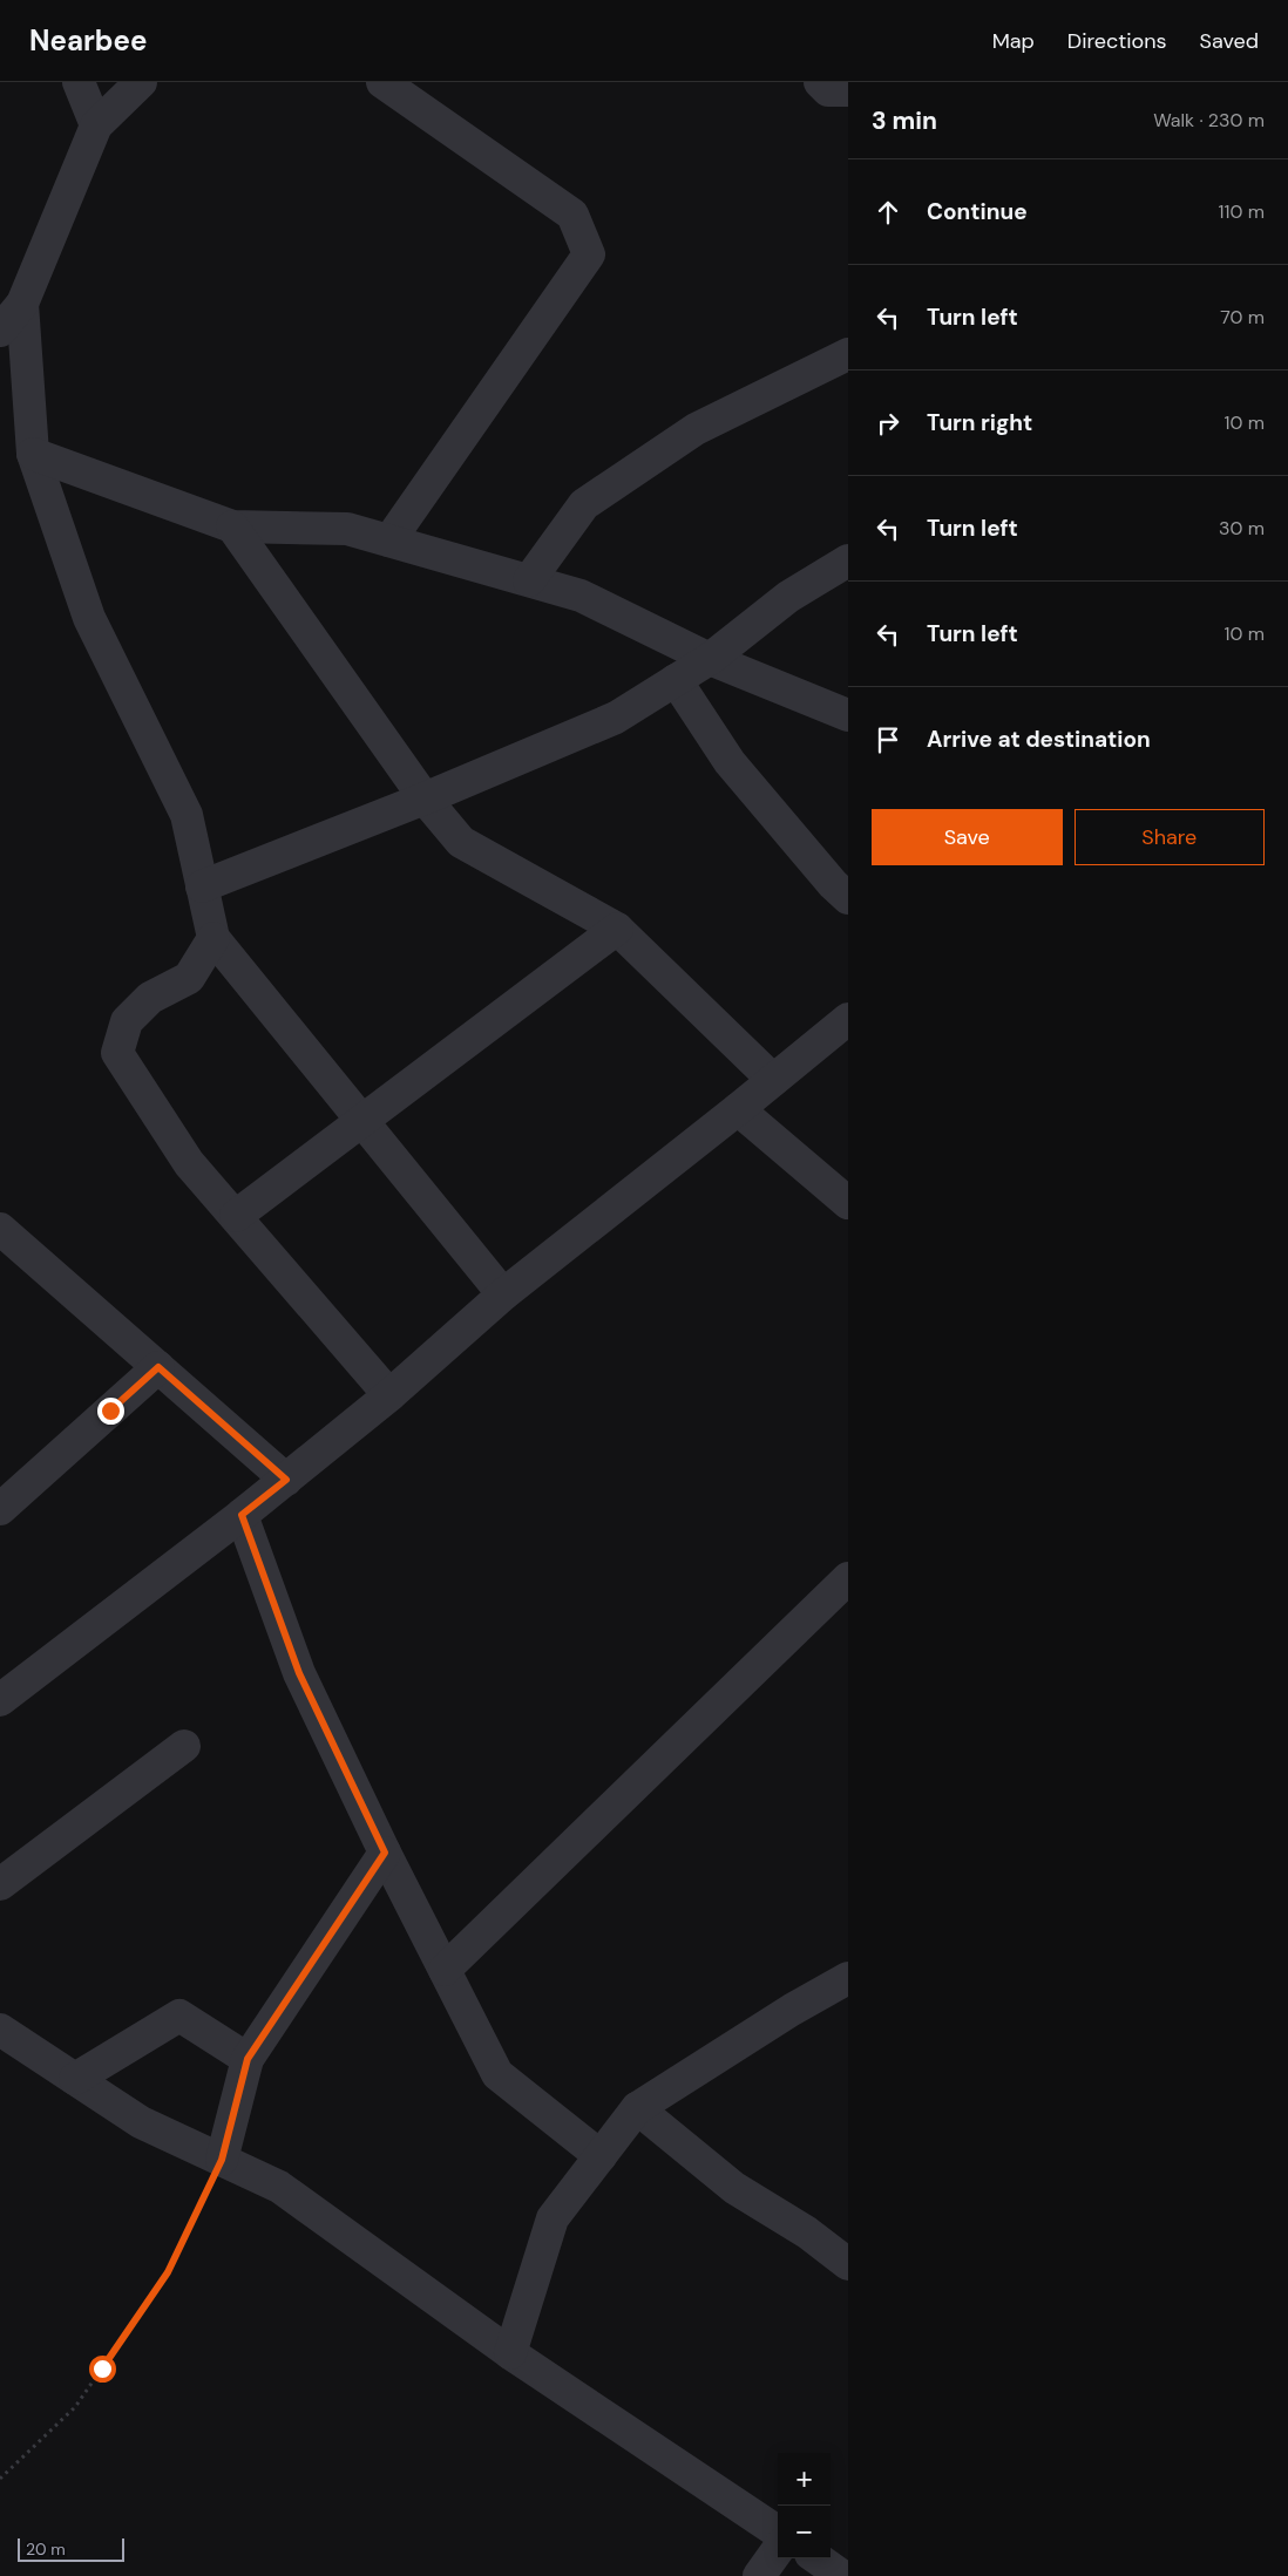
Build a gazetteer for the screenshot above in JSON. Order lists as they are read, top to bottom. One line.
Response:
{"scale_bar":"20 m","page":{"header":"Nearbee","nav":["Map","Directions","Saved"],"heading":["3 min","Walk · 230 m"],"list":[["Continue","110 m"],["Turn left","70 m"],["Turn right","10 m"],["Turn left","30 m"],["Turn left","10 m"],"Arrive at destination"],"buttons":["Save","Share"],"map_buttons":["+","−"],"scale":"20 m"}}
